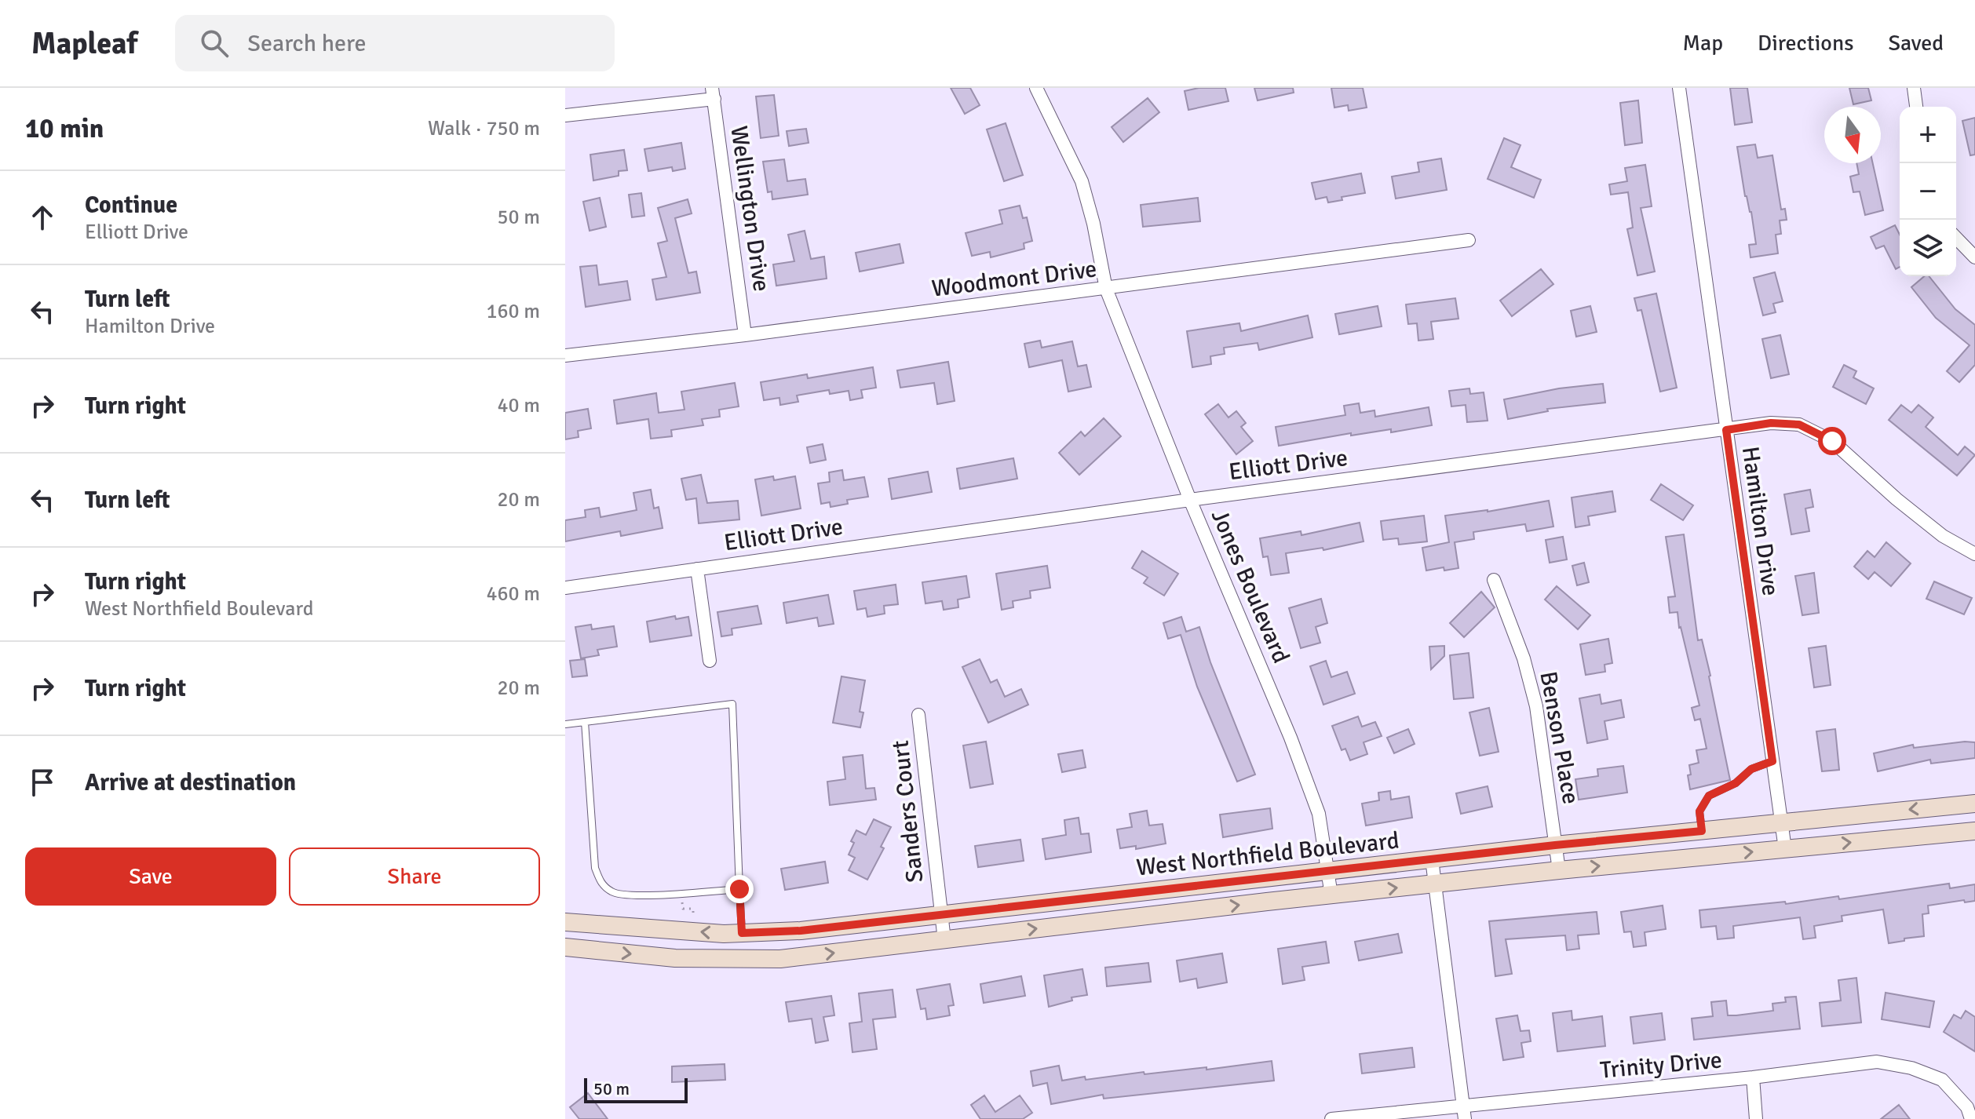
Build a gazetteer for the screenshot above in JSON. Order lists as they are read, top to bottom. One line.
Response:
{"streets":{"main road":["West Northfield Boulevard"],"street":["Wellington Drive","Woodmont Drive","Elliott Drive","Hamilton Drive","Jones Boulevard","Benson Place","Sanders Court","Trinity Drive"]},"crossings":[["Wellington Drive","Woodmont Drive"],["Woodmont Drive","Jones Boulevard"],["Elliott Drive","Hamilton Drive"],["Elliott Drive","Jones Boulevard"],["Hamilton Drive","West Northfield Boulevard"],["Jones Boulevard","West Northfield Boulevard"],["Benson Place","West Northfield Boulevard"],["Sanders Court","West Northfield Boulevard"]],"scale_bar":"50 m","north":"bottom","page":{"header":"Mapleaf","search":"Search here","nav":["Map","Directions","Saved"],"heading":["10 min","Walk · 750 m"],"map_buttons":["+","−"],"list":[["Continue","Elliott Drive","50 m"],["Turn left","Hamilton Drive","160 m"],["Turn right","40 m"],["Turn left","20 m"],["Turn right","West Northfield Boulevard","460 m"],["Turn right","20 m"],"Arrive at destination"],"buttons":["Save","Share"],"scale":"50 m"}}
